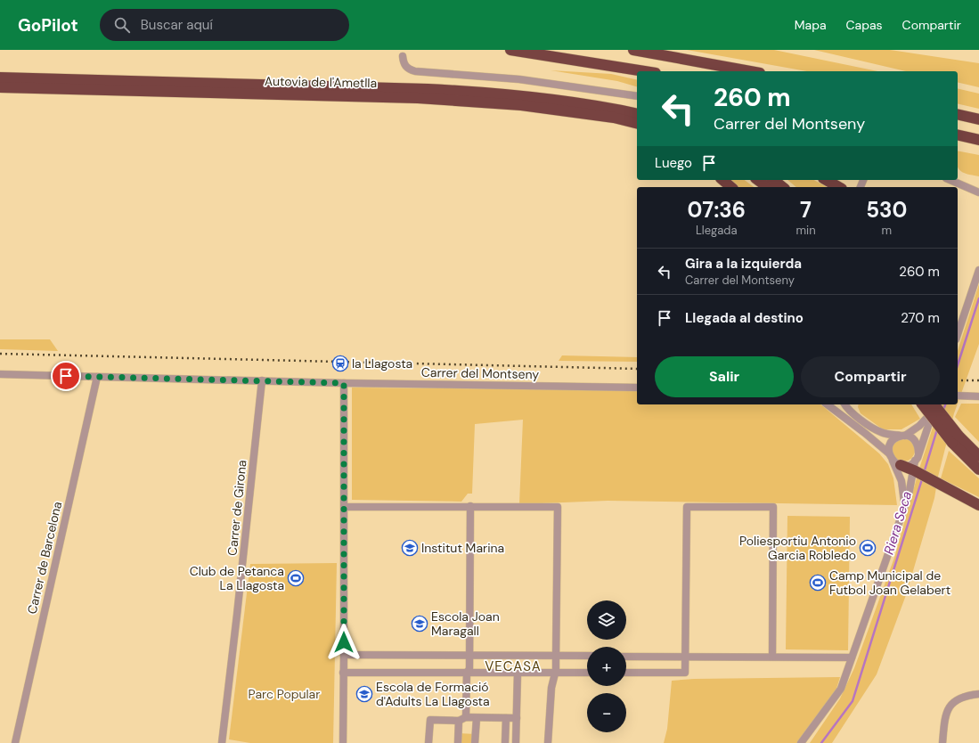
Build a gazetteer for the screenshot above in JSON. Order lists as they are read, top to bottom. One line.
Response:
{"streets":{"highway":["Autovia de l'Ametlla"],"street":["Carrer del Montseny","Carrer de Girona","Carrer de Barcelona"]},"crossings":[["Carrer del Montseny","Carrer de Girona"],["Carrer del Montseny","Carrer de Barcelona"]],"districts":["VECASA"],"water":["Riera Seca"],"parks":["Parc Popular"],"places":{"station":["la Llagosta"],"school or university":["Institut Marina","Escola Joan Maragall","Escola de Formació d'Adults La Llagosta"],"sports":["Poliesportiu Antonio Garcia Robledo","Club de Petanca La Llagosta","Camp Municipal de Futbol Joan Gelabert"]},"page":{"header":"GoPilot","search":"Buscar aquí","nav":["Mapa","Capas","Compartir"],"turn":["260 m","Carrer del Montseny"],"then":"Luego","eta":["07:36","Llegada","7","min","530","m"],"list":[{"name":"Gira a la izquierda","note":"Carrer del Montseny","value":"260 m"},{"name":"Llegada al destino","value":"270 m"}],"buttons":["Salir","Compartir"],"map_buttons":["+","−"]}}
